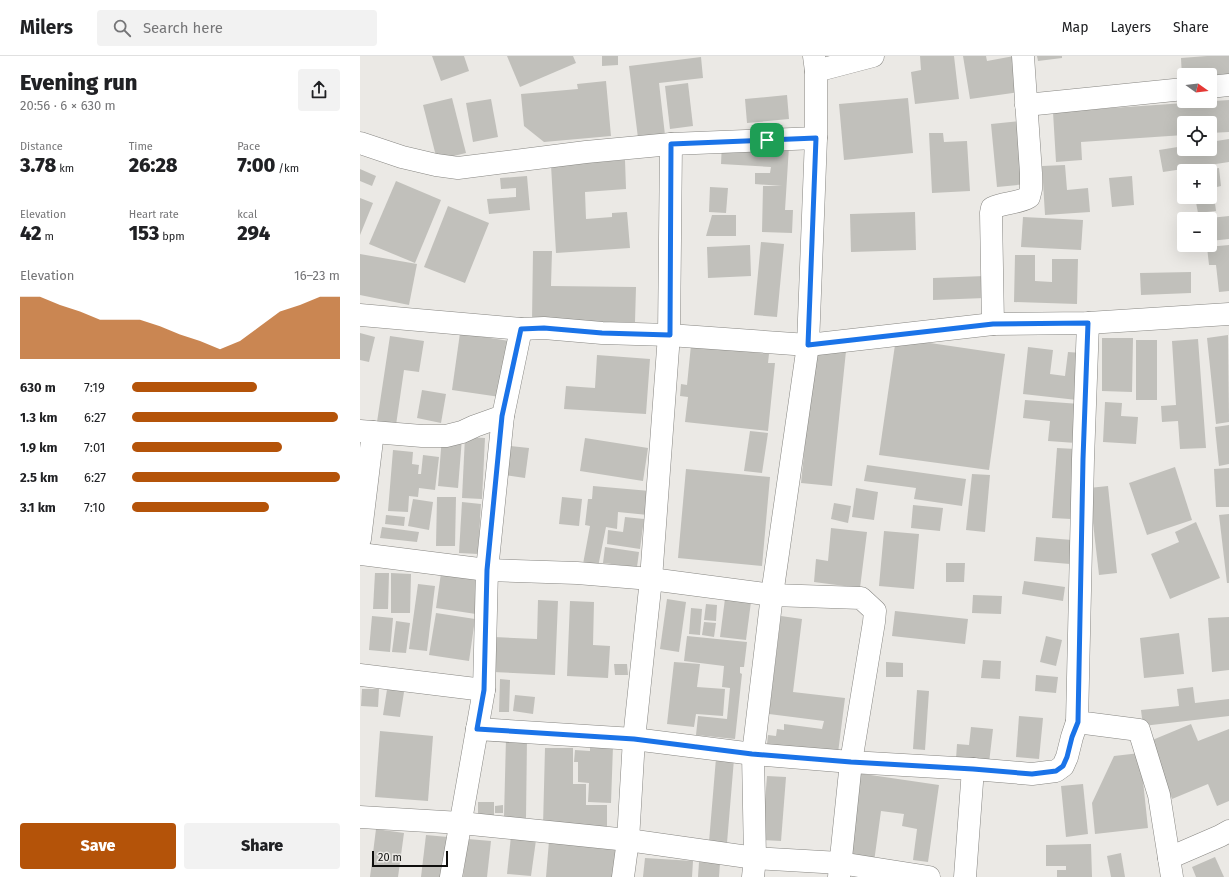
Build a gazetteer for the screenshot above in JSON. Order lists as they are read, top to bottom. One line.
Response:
{"scale_bar":"20 m","north":"right","page":{"header":"Milers","search":"Search here","nav":["Map","Layers","Share"],"heading":["Evening run","20:56 · 6 × 630 m"],"map_buttons":["+","−"],"stats":[["Distance","3.78 km"],["Time","26:28"],["Pace","7:00 /km"],["Elevation","42 m"],["Heart rate","153 bpm"],["kcal","294"]],"chart":["Elevation","16–23 m"],"list":[{"name":"630 m","note":"7:19"},{"name":"1.3 km","note":"6:27"},{"name":"1.9 km","note":"7:01"},{"name":"2.5 km","note":"6:27"},{"name":"3.1 km","note":"7:10"}],"buttons":["Save","Share"],"scale":"20 m"}}
